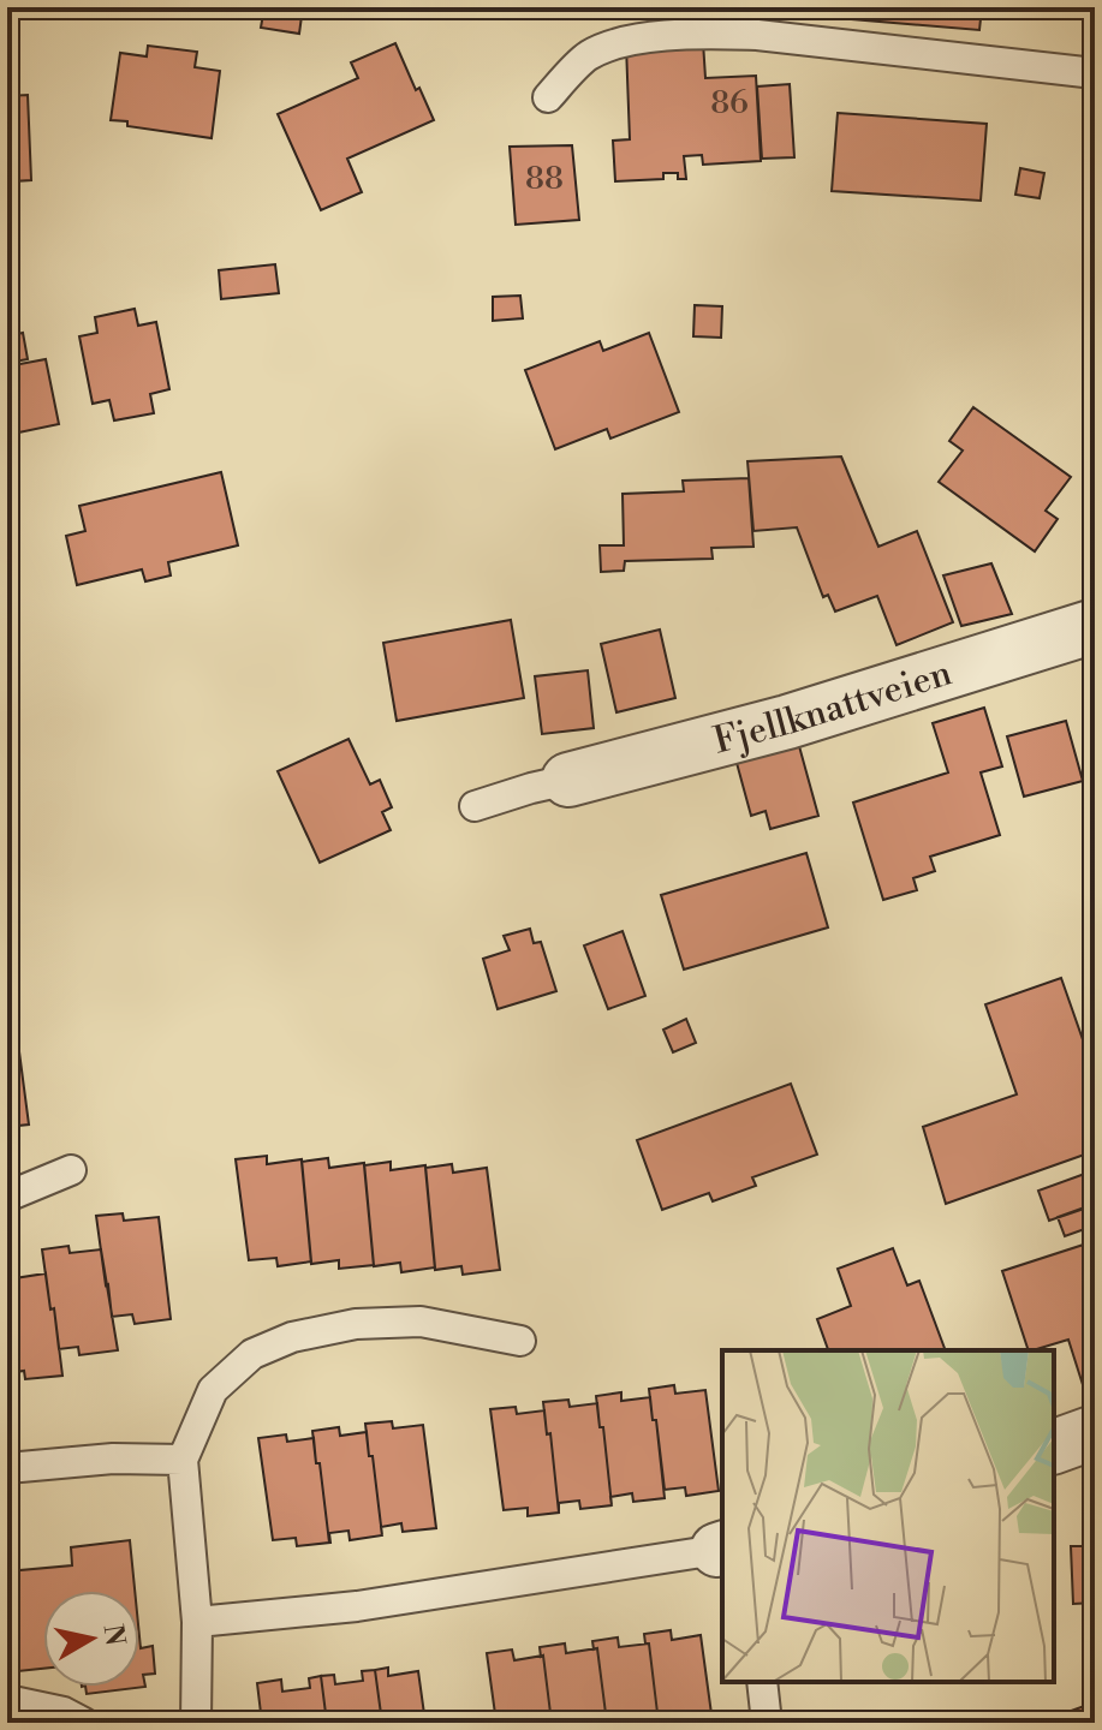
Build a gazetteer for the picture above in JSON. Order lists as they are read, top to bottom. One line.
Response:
{"streets":{"street":["Fjellknattveien"]},"house_numbers":["86","88"],"north":"right"}
